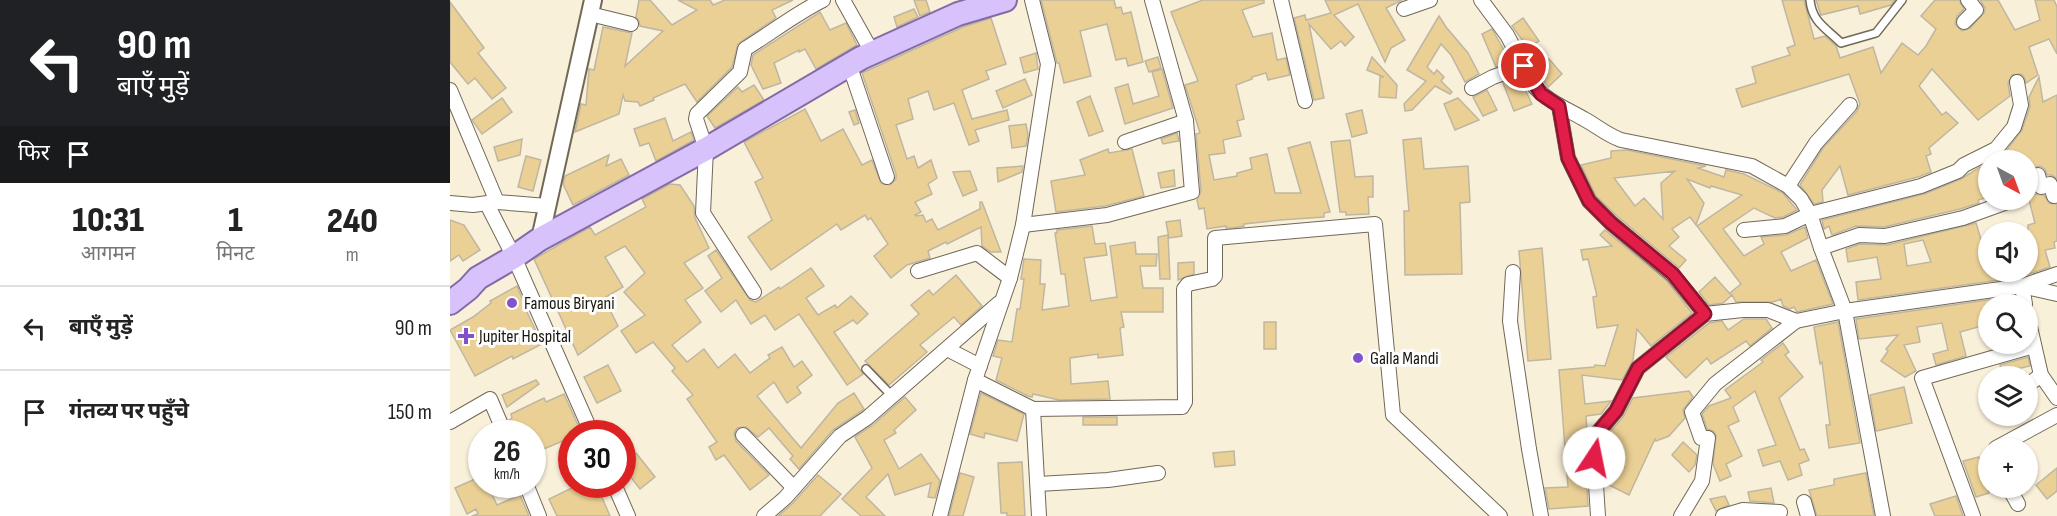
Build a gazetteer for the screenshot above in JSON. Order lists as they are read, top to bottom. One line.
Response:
{"places":{"other":["Famous Biryani","Galla Mandi"],"health":["Jupiter Hospital"]},"north":"bottom right","page":{"turn":["90 m","बाएँ मुड़ें"],"then":"फिर","map_buttons":"+","eta":["10:31","आगमन","1","मिनट","240","m"],"list":[{"name":"बाएँ मुड़ें","value":"90 m"},{"name":"गंतव्य पर पहुँचे","value":"150 m"}],"speed":"26 km/h","limit":"30"}}
